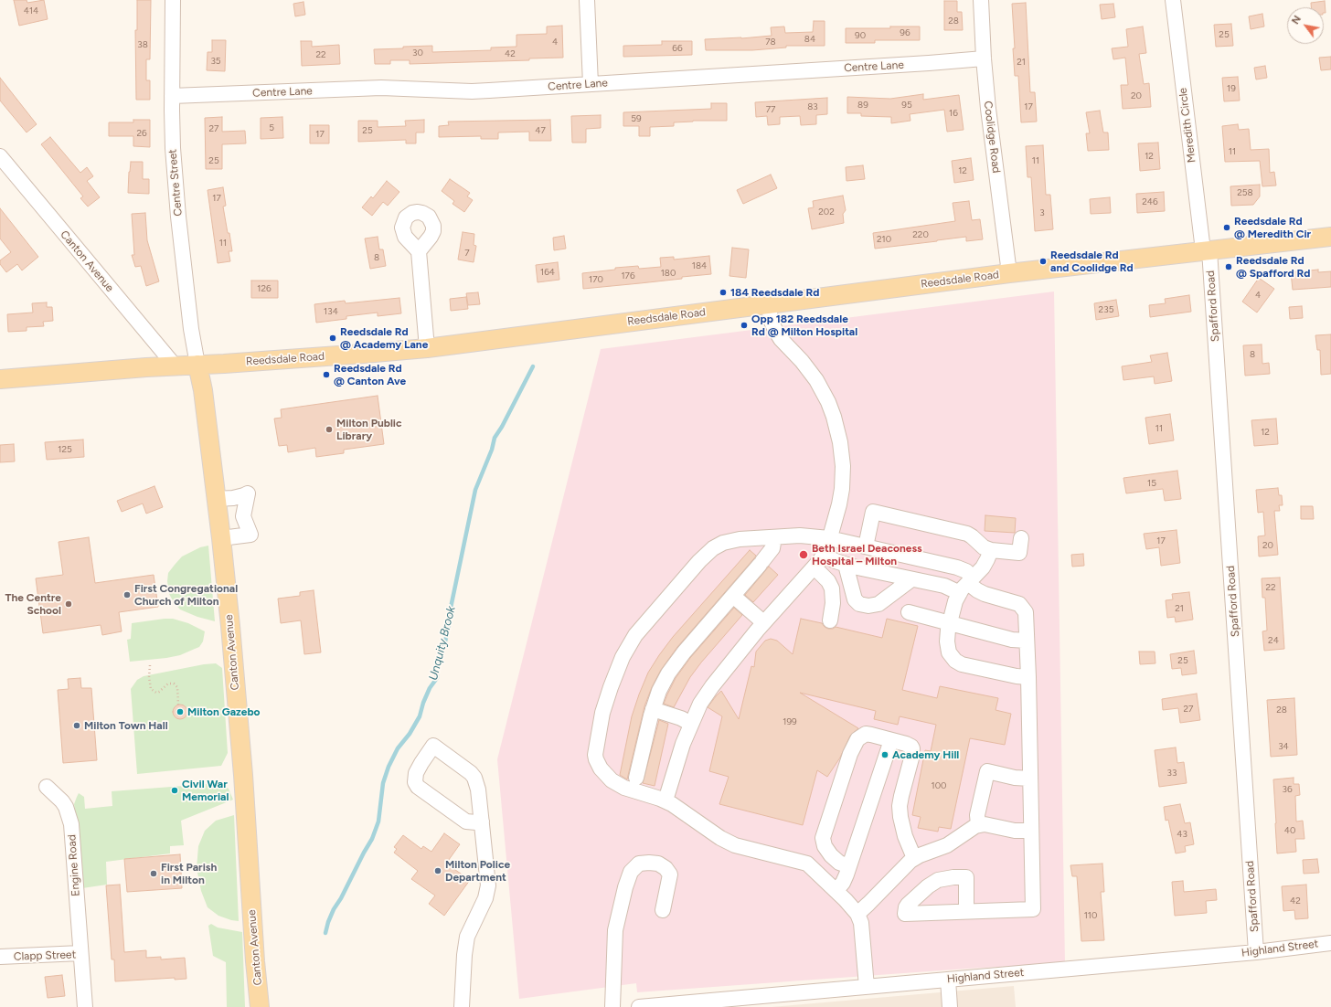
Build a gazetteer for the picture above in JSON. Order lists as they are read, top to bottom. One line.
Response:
{"streets":{"main road":["Canton Avenue","Reedsdale Road"],"street":["Centre Lane","Meredith Circle","Coolidge Road","Centre Street","Spafford Road","Engine Road","Highland Street","Clapp Street"]},"crossings":[["Centre Lane","Coolidge Road"],["Centre Lane","Centre Street"],["Meredith Circle","Reedsdale Road"],["Meredith Circle","Spafford Road"],["Coolidge Road","Reedsdale Road"],["Centre Street","Canton Avenue"],["Centre Street","Reedsdale Road"],["Canton Avenue","Reedsdale Road"],["Reedsdale Road","Spafford Road"],["Spafford Road","Highland Street"],["Engine Road","Clapp Street"]],"water":["Unquity Brook"],"places":["Reedsdale Rd @ Meredith Cir","Reedsdale Rd and Coolidge Rd","Reedsdale Rd @ Spafford Rd","184 Reedsdale Rd","Opp 182 Reedsdale Rd @ Milton Hospital","Reedsdale Rd @ Academy Lane","Reedsdale Rd @ Canton Ave","Milton Public Library","Beth Israel Deaconess Hospital – Milton","First Congregational Church of Milton","The Centre School","Milton Gazebo","Milton Town Hall","Academy Hill","Civil War Memorial","Milton Police Department","First Parish in Milton"],"house_numbers":["414","28","96","25","90","84","4","78","38","66","30","42","22","35","21","19","20","89","95","83","17","77","16","59","5","27","25","47","26","17","11","12","25","11","12","258","17","246","202","3","220","210","11","7","8","184","164","180","176","170","126","4","235","134","8","11","12","125","15","17","20","22","21","24","25","27","28","199","34","33","100","36","40","43","42","110"],"north":"top left"}
